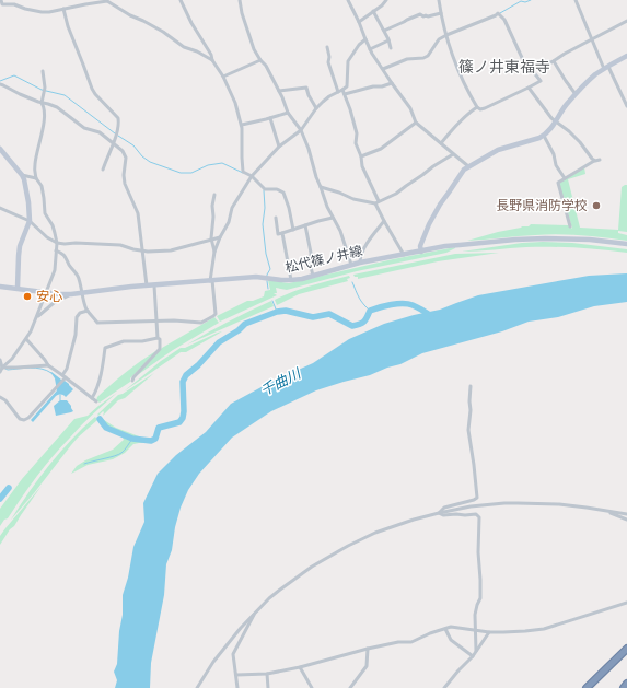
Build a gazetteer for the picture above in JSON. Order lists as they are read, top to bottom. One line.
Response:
{"streets":{"main road":["松代篠ノ井線"]},"districts":["篠ノ井東福寺"],"water":["千曲川"],"places":["長野県消防学校","安心"]}
